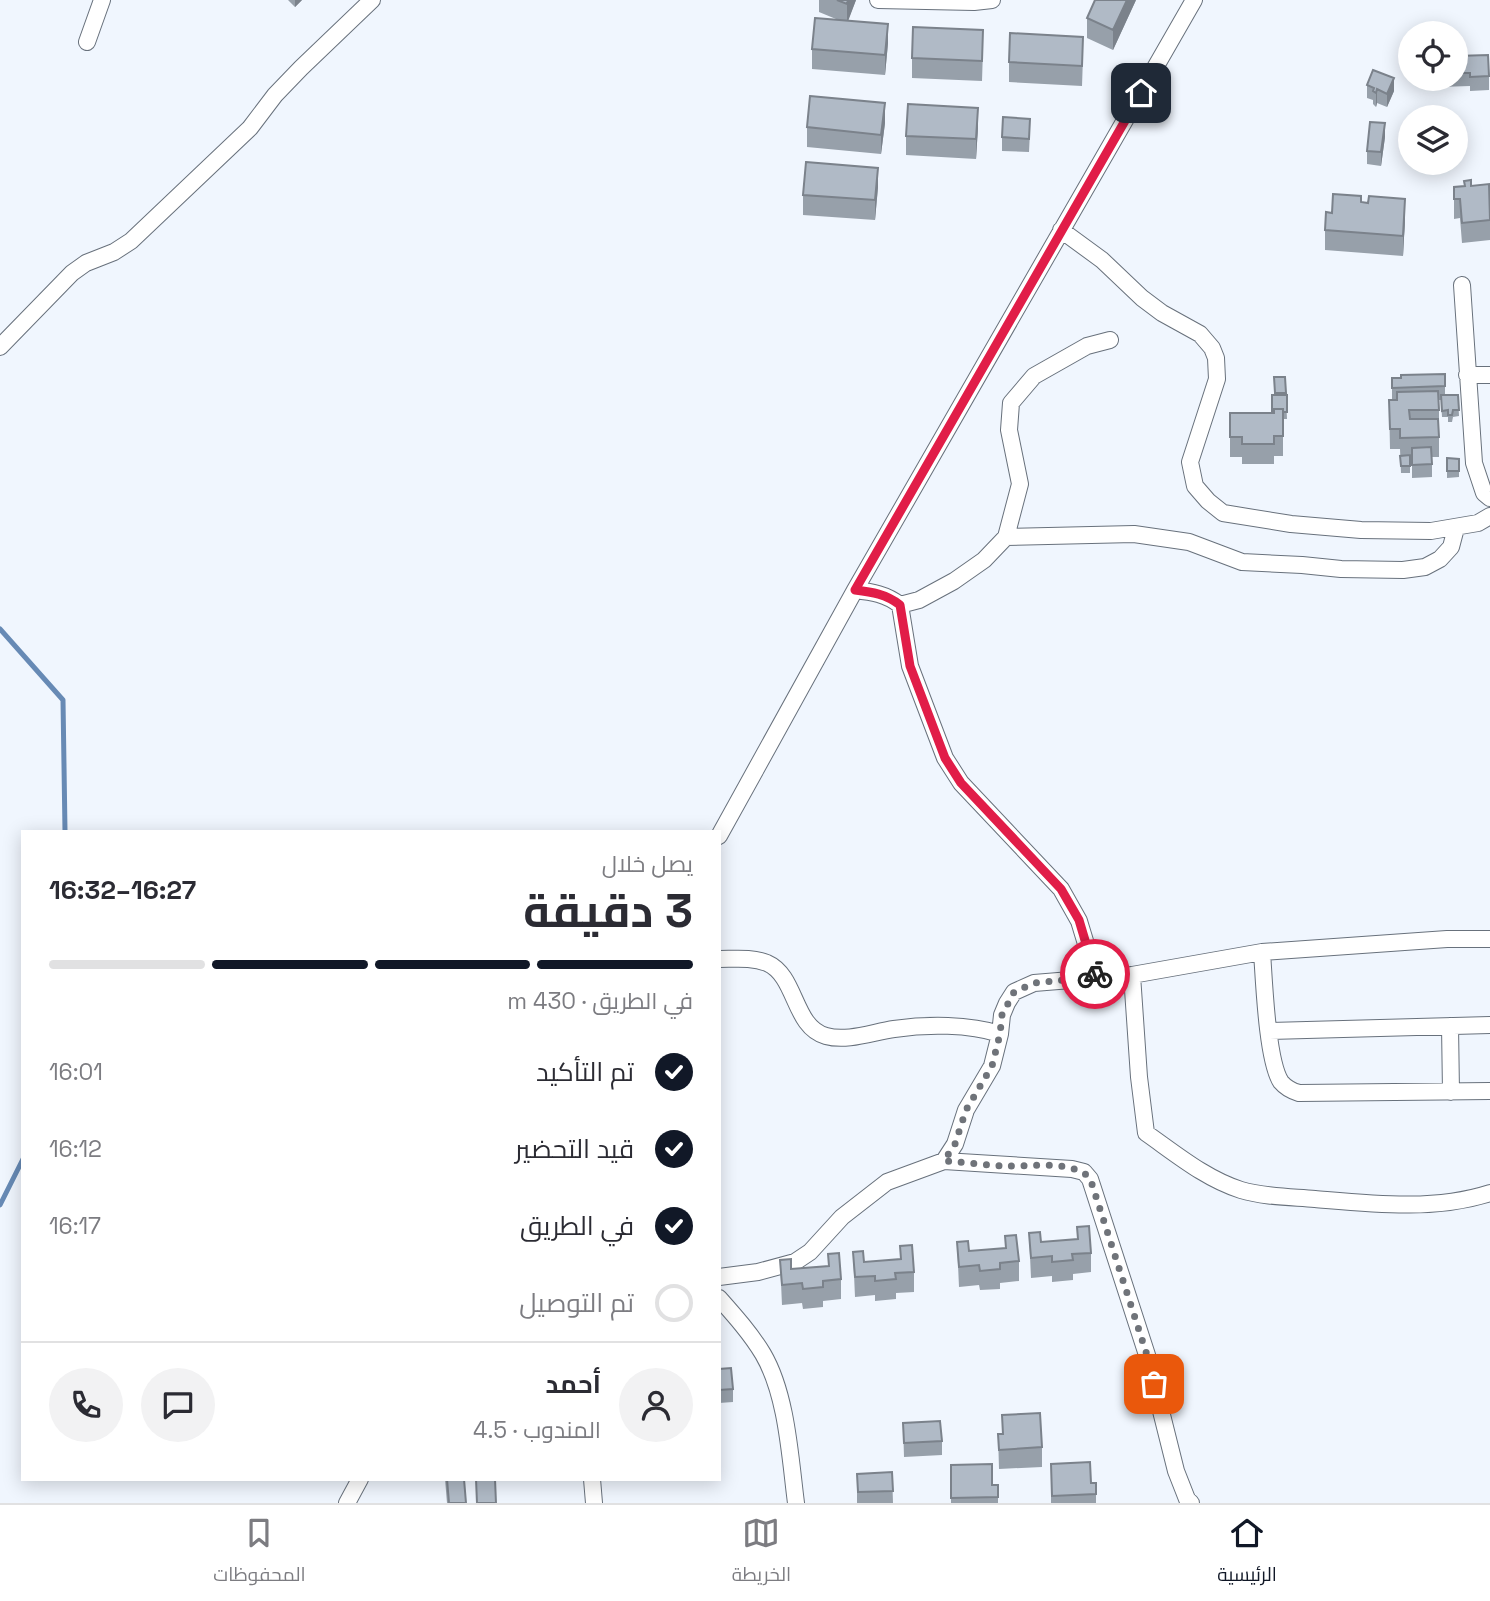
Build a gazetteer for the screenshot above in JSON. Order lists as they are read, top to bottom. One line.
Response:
{"page":{"heading":["3 دقيقة","يصل خلال","16:27–16:32"],"panel":["أحمد","المندوب · 4.5"],"bar":"في الطريق · 430 m","list":[["تم التأكيد","16:01"],["قيد التحضير","16:12"],["في الطريق","16:17"],"تم التوصيل"],"tabs":["الرئيسية","الخريطة","المحفوظات"]}}
